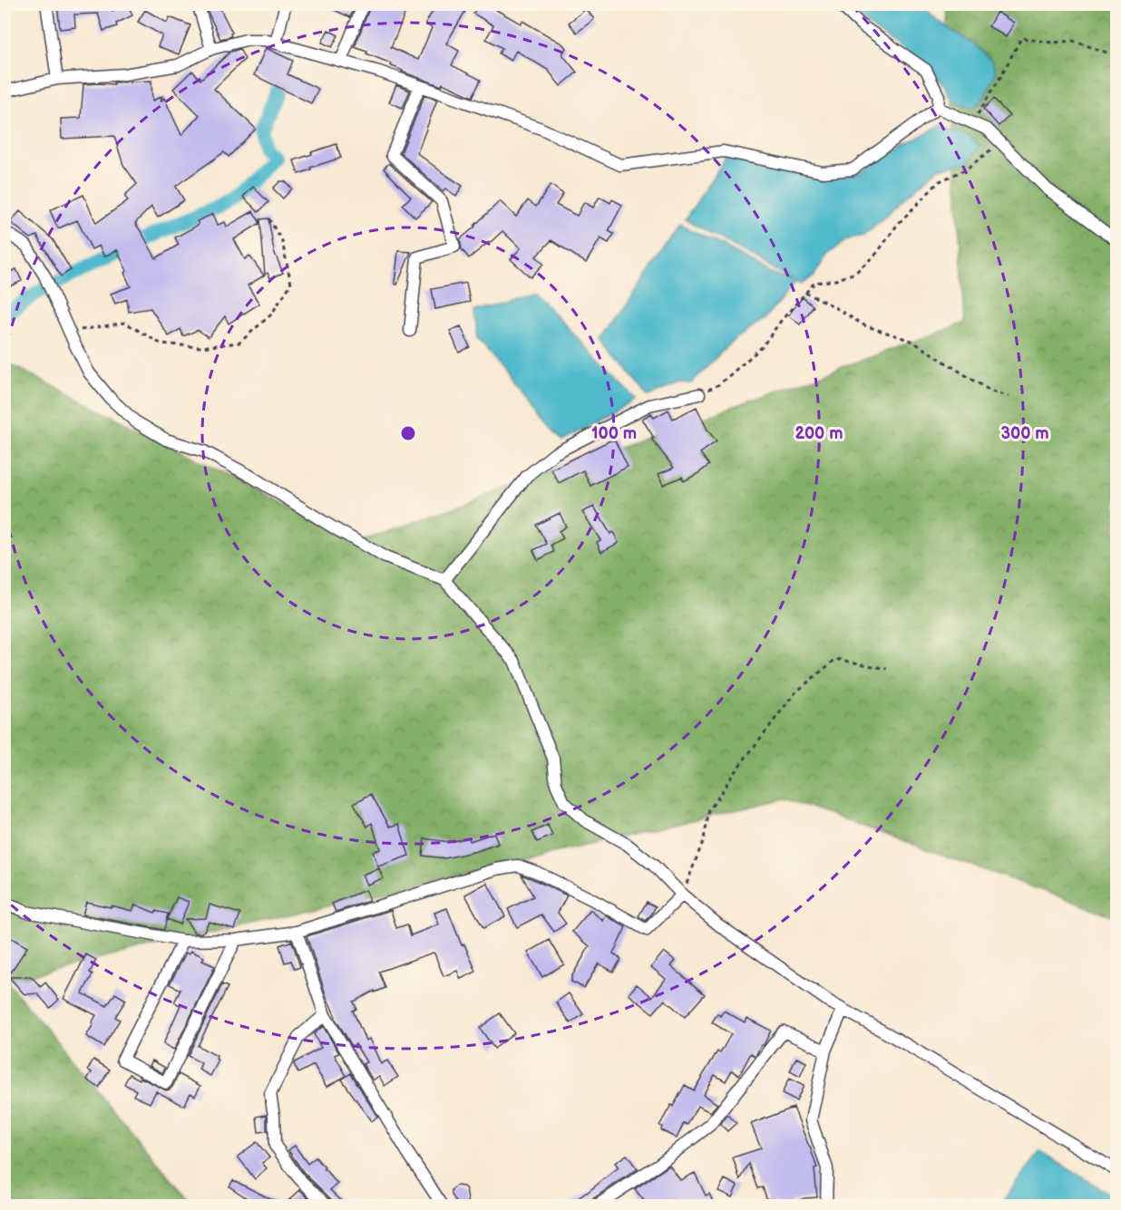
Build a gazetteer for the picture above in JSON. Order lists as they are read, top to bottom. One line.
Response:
{"rings":["100 m","200 m","300 m"]}
